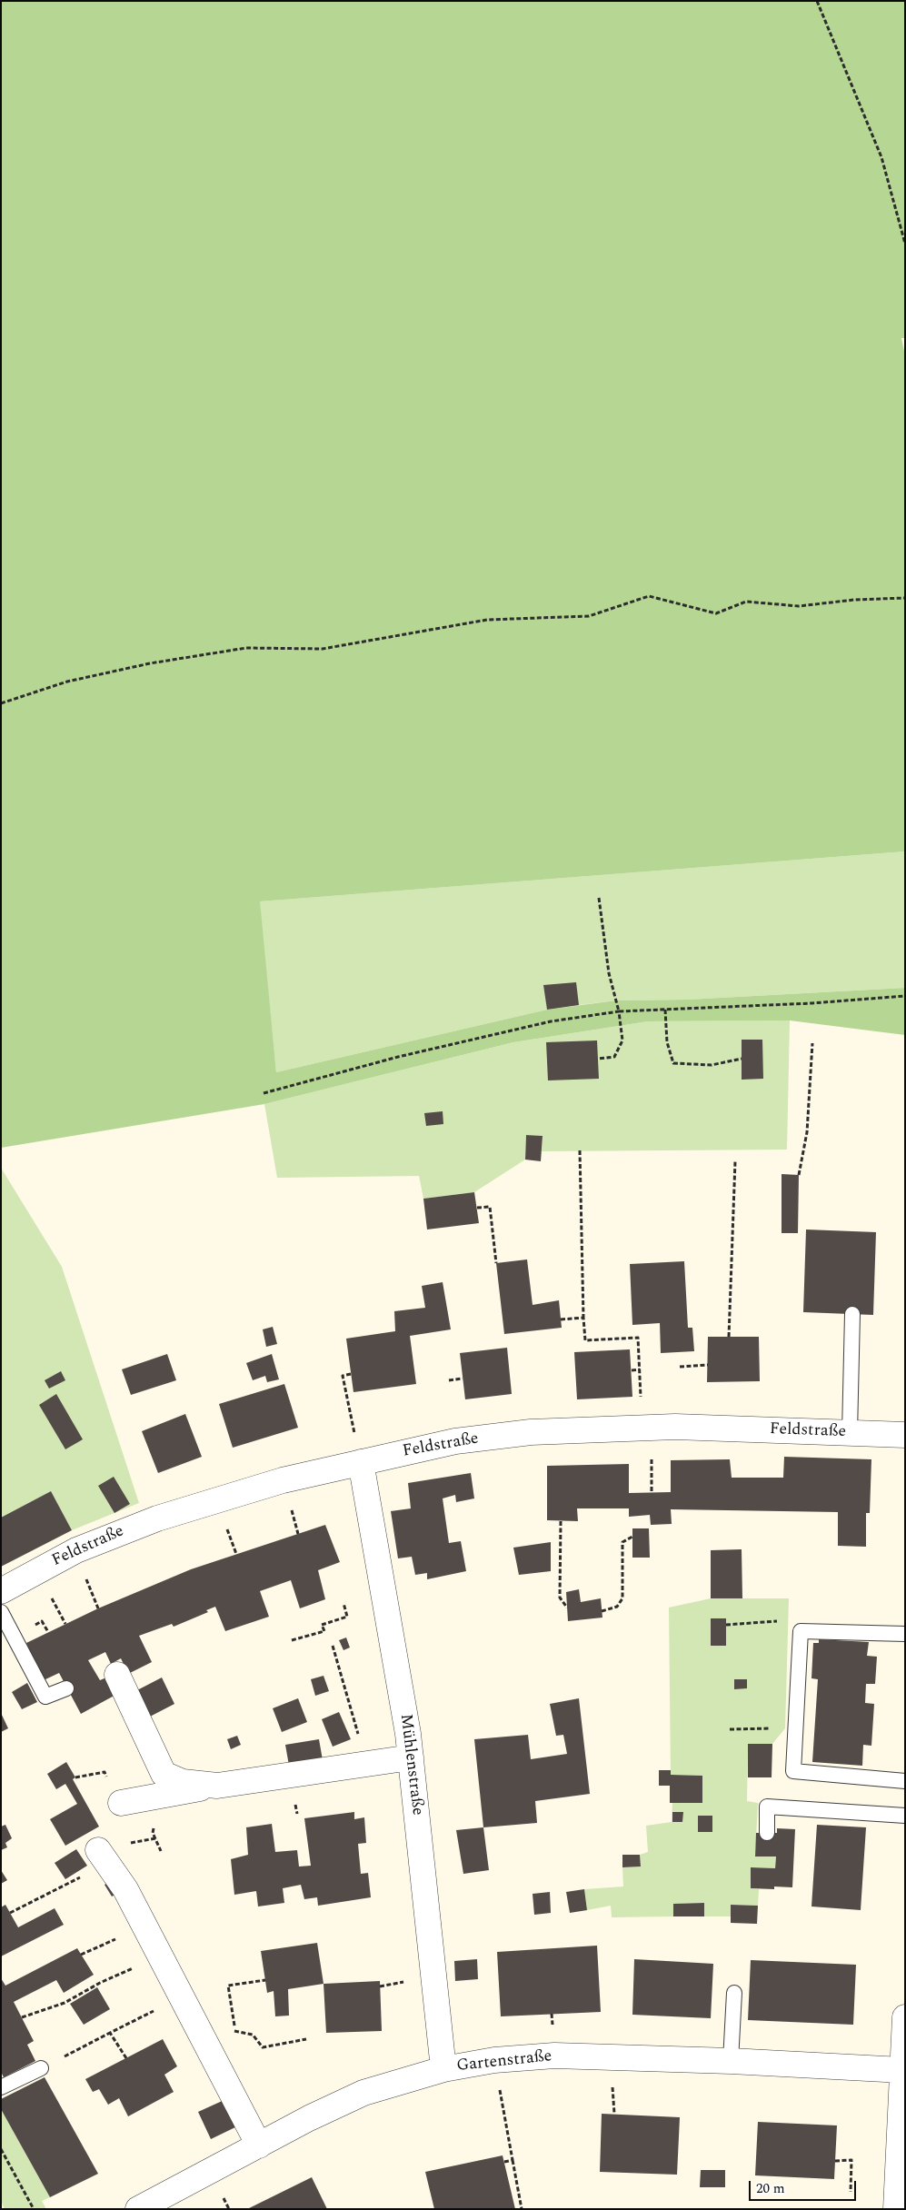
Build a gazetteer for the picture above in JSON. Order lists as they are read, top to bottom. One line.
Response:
{"streets":{"street":["Feldstraße","Mühlenstraße","Gartenstraße"]},"crossings":[["Feldstraße","Mühlenstraße"],["Mühlenstraße","Gartenstraße"]],"scale_bar":"20 m"}
